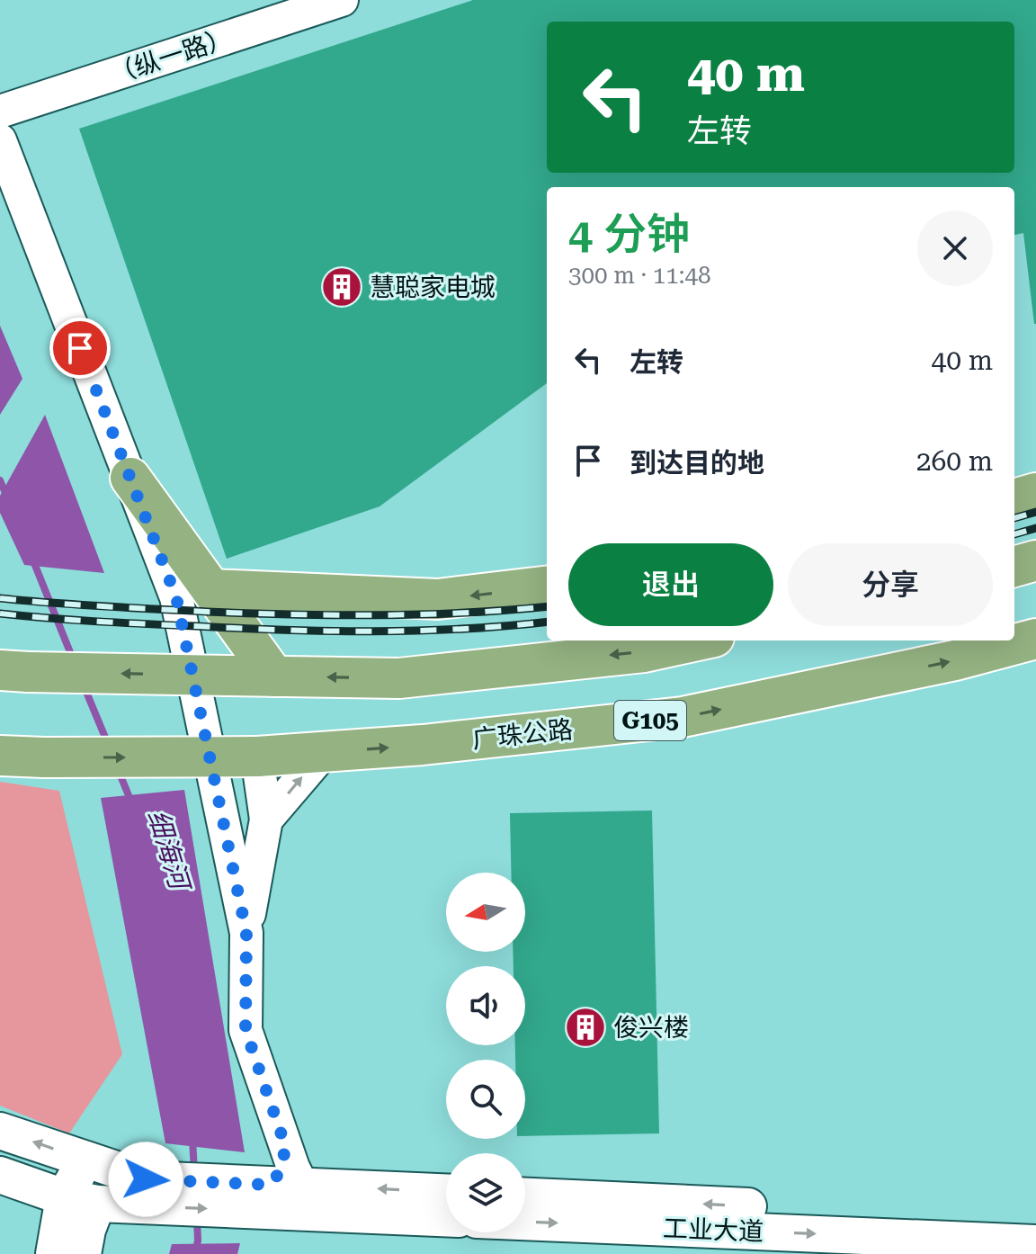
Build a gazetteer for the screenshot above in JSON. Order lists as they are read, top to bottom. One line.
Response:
{"streets":{"highway":["G105","广珠公路"],"main road":["工业大道"],"street":["（纵一路）"]},"water":["细海河"],"places":{"building":["慧聪家电城","俊兴楼"]},"north":"left","page":{"turn":["40 m","左转"],"heading":["4 分钟","300 m · 11:48"],"list":[{"name":"左转","value":"40 m"},{"name":"到达目的地","value":"260 m"}],"buttons":["退出","分享"]}}
